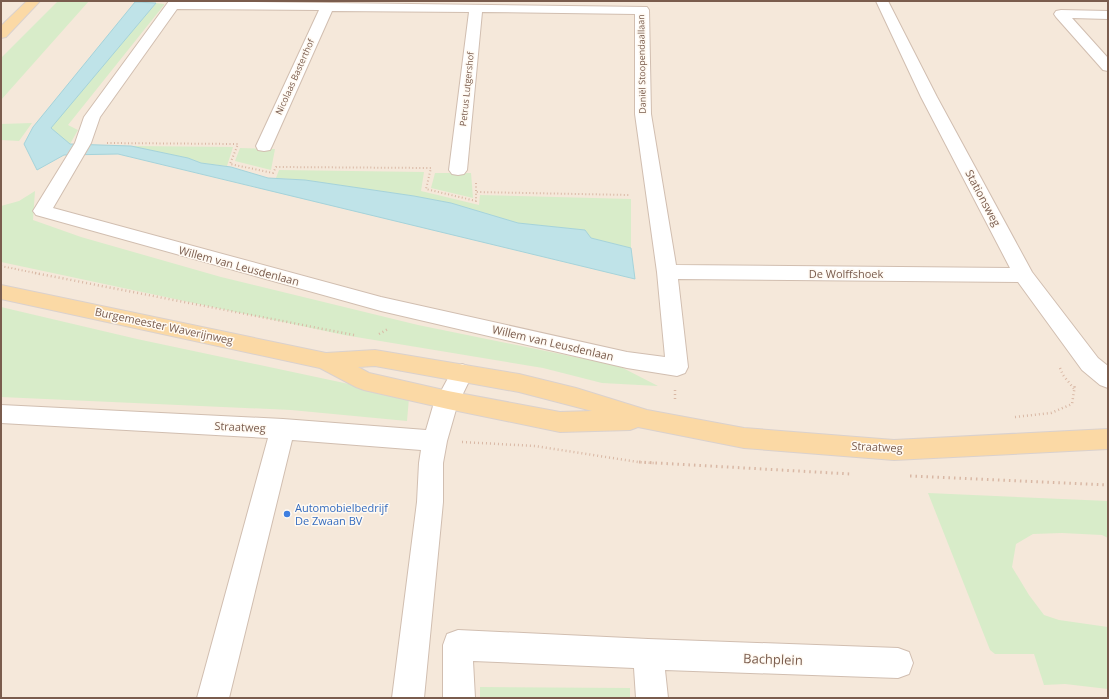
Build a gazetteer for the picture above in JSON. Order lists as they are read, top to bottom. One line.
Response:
{"streets":{"main road":["Burgemeester Waverijnweg","Straatweg"],"street":["Daniël Stoopendaallaan","Nicolaas Basterthof","Petrus Lutgershof","Stationsweg","Willem van Leusdenlaan","De Wolffshoek","Bachplein"]},"crossings":[["Daniël Stoopendaallaan","Nicolaas Basterthof"],["Daniël Stoopendaallaan","Petrus Lutgershof"],["Daniël Stoopendaallaan","Willem van Leusdenlaan"],["Daniël Stoopendaallaan","De Wolffshoek"],["Stationsweg","De Wolffshoek"],["Burgemeester Waverijnweg","Straatweg"]],"places":["Automobielbedrijf De Zwaan BV"]}
